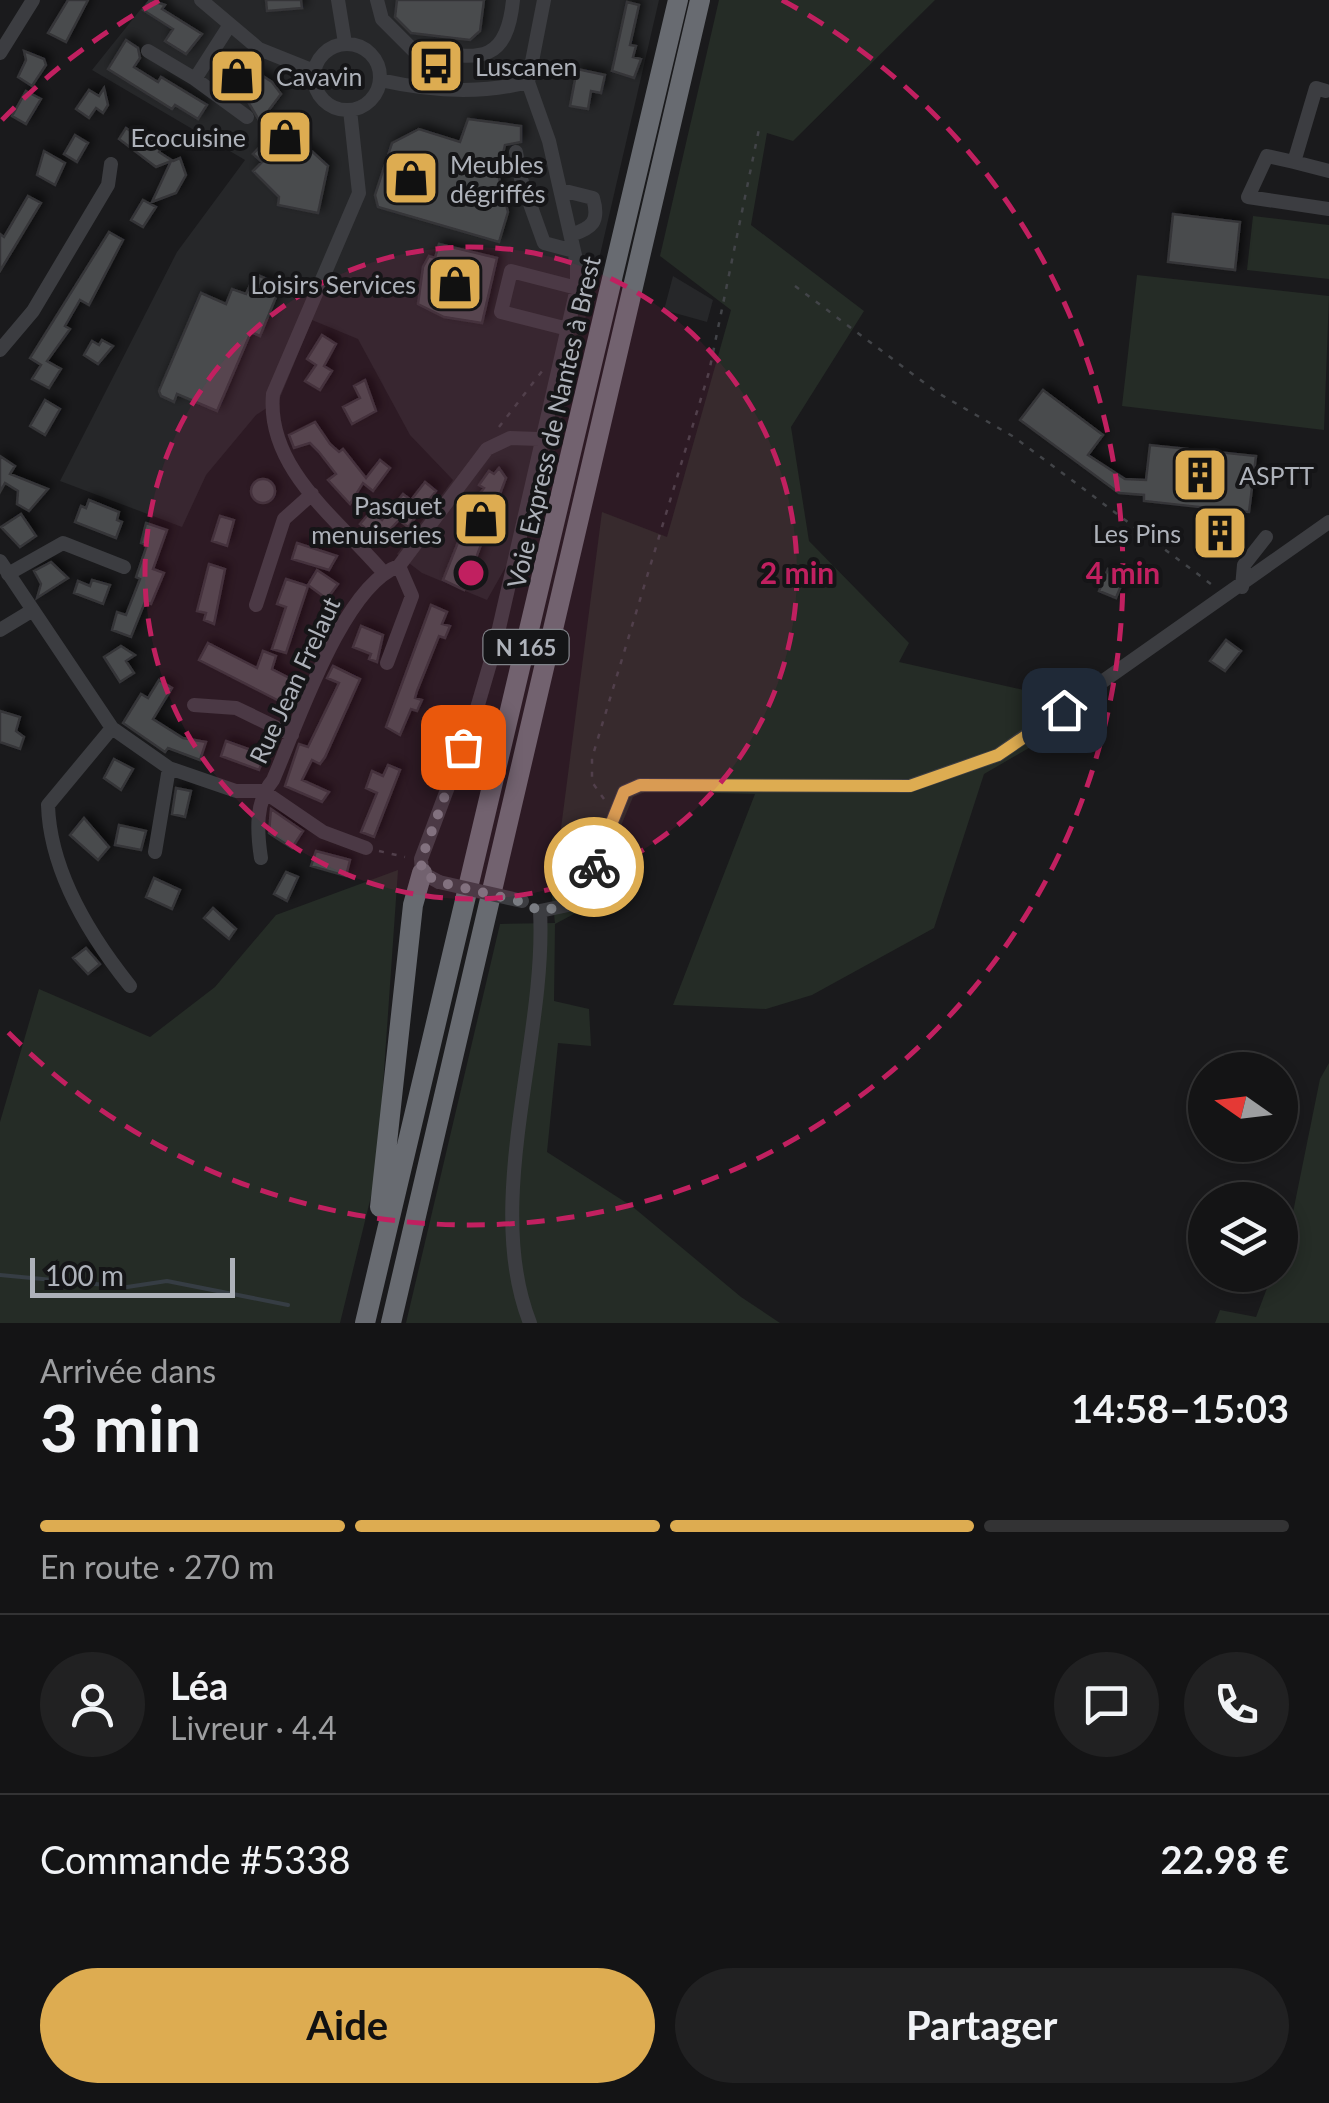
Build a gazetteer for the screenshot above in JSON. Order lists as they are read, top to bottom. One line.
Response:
{"streets":{"highway":["Voie Express de Nantes à Brest","N 165"],"street":["Rue Jean Frelaut"]},"places":{"bus stop":["Luscanen"],"shop":["Cavavin","Ecocuisine","Meubles dégriffés","Loisirs Services","Pasquet menuiseries"],"building":["ASPTT","Les Pins"]},"scale_bar":"100 m","north":"left","page":{"scale":"100 m","heading":["3 min","Arrivée dans","14:58–15:03"],"panel":["Léa","Livreur · 4.4","Commande #5338","22.98 €"],"bar":"En route · 270 m","buttons":["Aide","Partager"]},"rings":["2 min","4 min"]}
